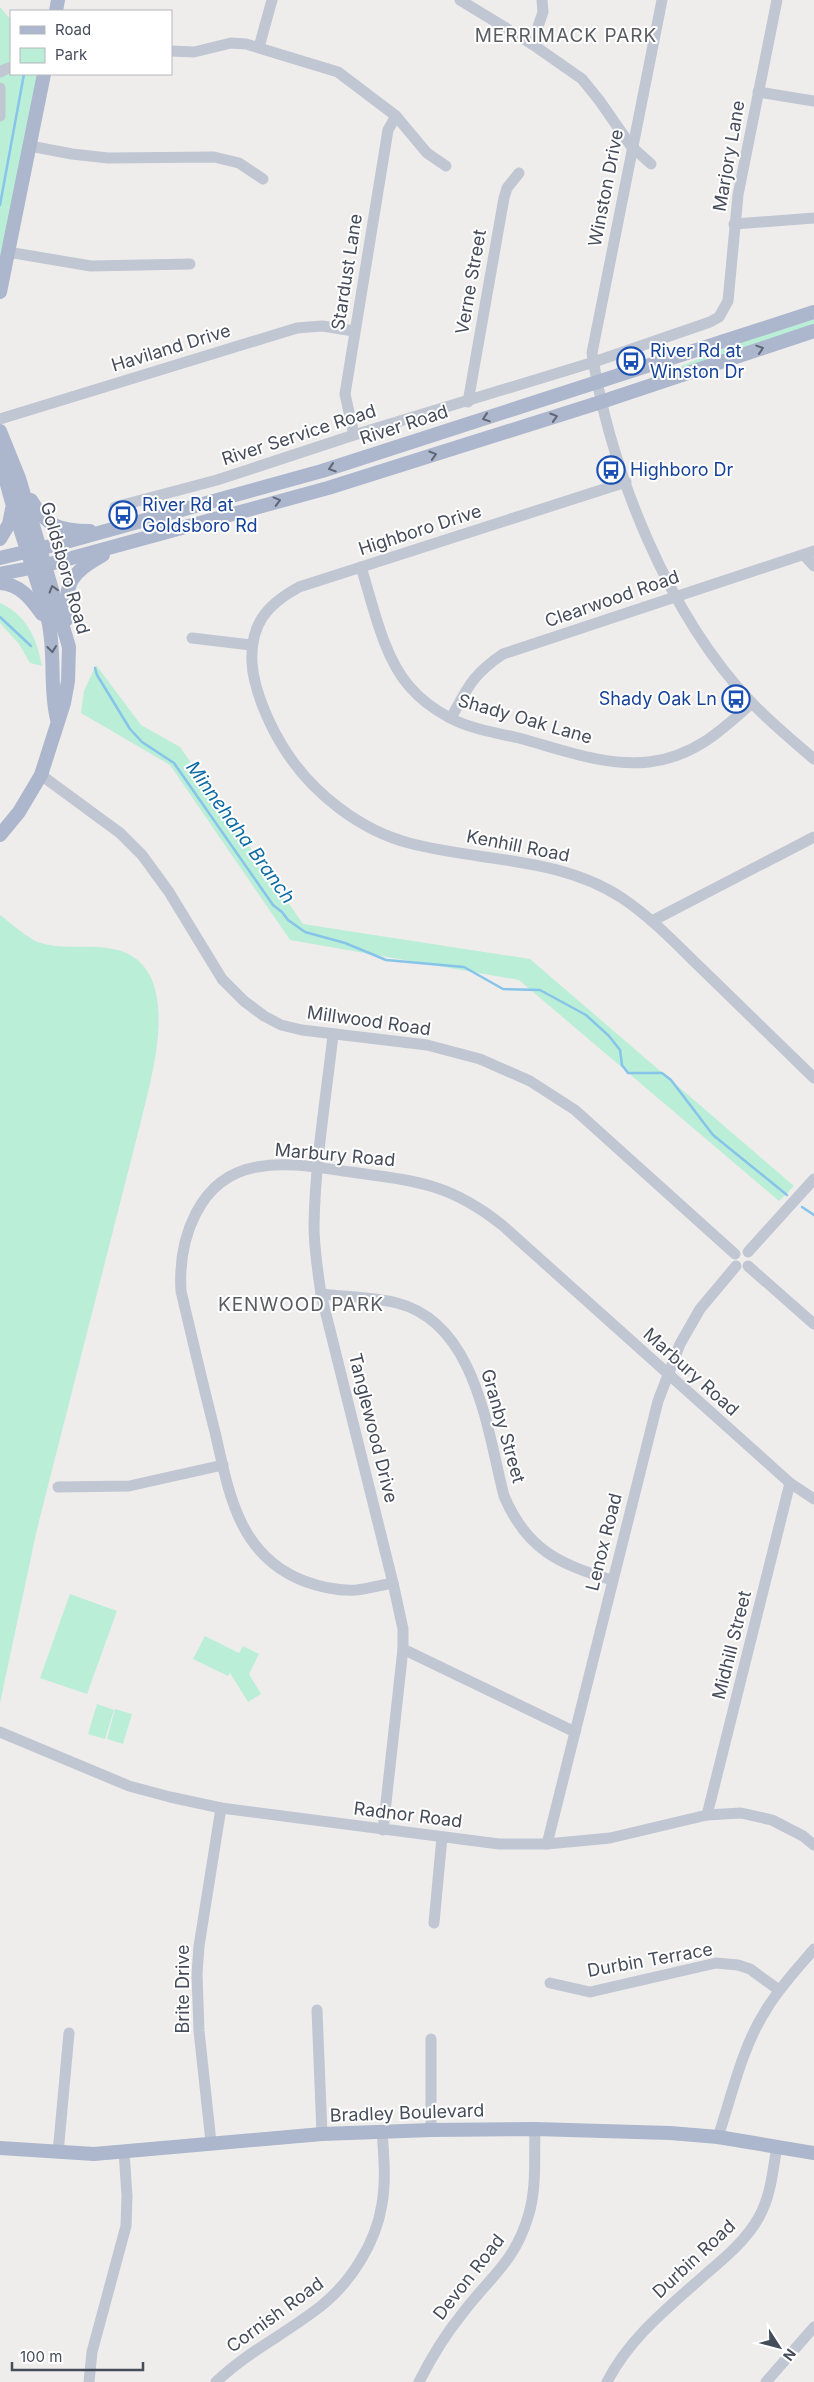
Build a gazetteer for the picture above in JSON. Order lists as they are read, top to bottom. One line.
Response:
{"streets":{"main road":["River Road","Goldsboro Road","Bradley Boulevard"],"street":["Marjory Lane","Winston Drive","Stardust Lane","Verne Street","Haviland Drive","River Service Road","Highboro Drive","Clearwood Road","Shady Oak Lane","Kenhill Road","Millwood Road","Marbury Road","Granby Street","Tanglewood Drive","Lenox Road","Midhill Street","Radnor Road","Durbin Terrace","Brite Drive","Durbin Road","Devon Road","Cornish Road"]},"crossings":[["Marjory Lane","River Service Road"],["Winston Drive","River Road"],["Winston Drive","River Service Road"],["Winston Drive","Highboro Drive"],["Winston Drive","Clearwood Road"],["Winston Drive","Shady Oak Lane"],["Stardust Lane","Haviland Drive"],["Stardust Lane","River Service Road"],["Verne Street","River Service Road"],["River Road","Goldsboro Road"],["Highboro Drive","Shady Oak Lane"],["Highboro Drive","Kenhill Road"],["Goldsboro Road","Millwood Road"],["Clearwood Road","Shady Oak Lane"],["Millwood Road","Tanglewood Drive"],["Millwood Road","Lenox Road"],["Marbury Road","Tanglewood Drive"],["Marbury Road","Lenox Road"],["Marbury Road","Midhill Street"],["Granby Street","Tanglewood Drive"],["Granby Street","Lenox Road"],["Tanglewood Drive","Radnor Road"],["Lenox Road","Radnor Road"],["Midhill Street","Radnor Road"],["Radnor Road","Brite Drive"],["Brite Drive","Bradley Boulevard"],["Bradley Boulevard","Durbin Road"],["Bradley Boulevard","Devon Road"],["Bradley Boulevard","Cornish Road"]],"districts":["MERRIMACK PARK","KENWOOD PARK"],"water":["Minnehaha Branch"],"places":{"bus stop":["River Rd at Winston Dr","Highboro Dr","River Rd at Goldsboro Rd","Shady Oak Ln"]},"legend":["Road","Park"],"scale_bar":"100 m","north":"bottom right"}
